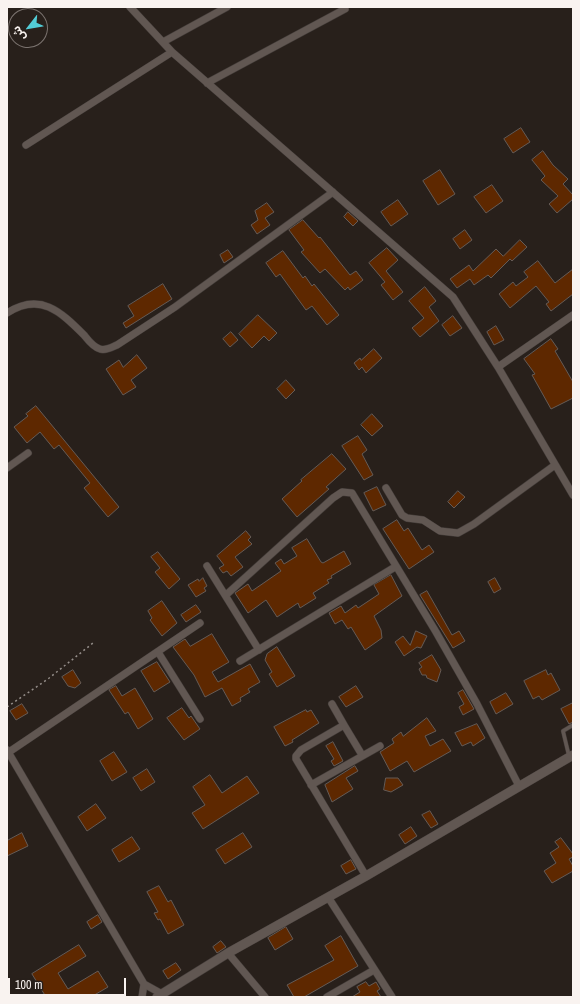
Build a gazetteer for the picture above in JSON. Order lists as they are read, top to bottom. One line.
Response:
{"scale_bar":"100 m","north":"bottom left"}
